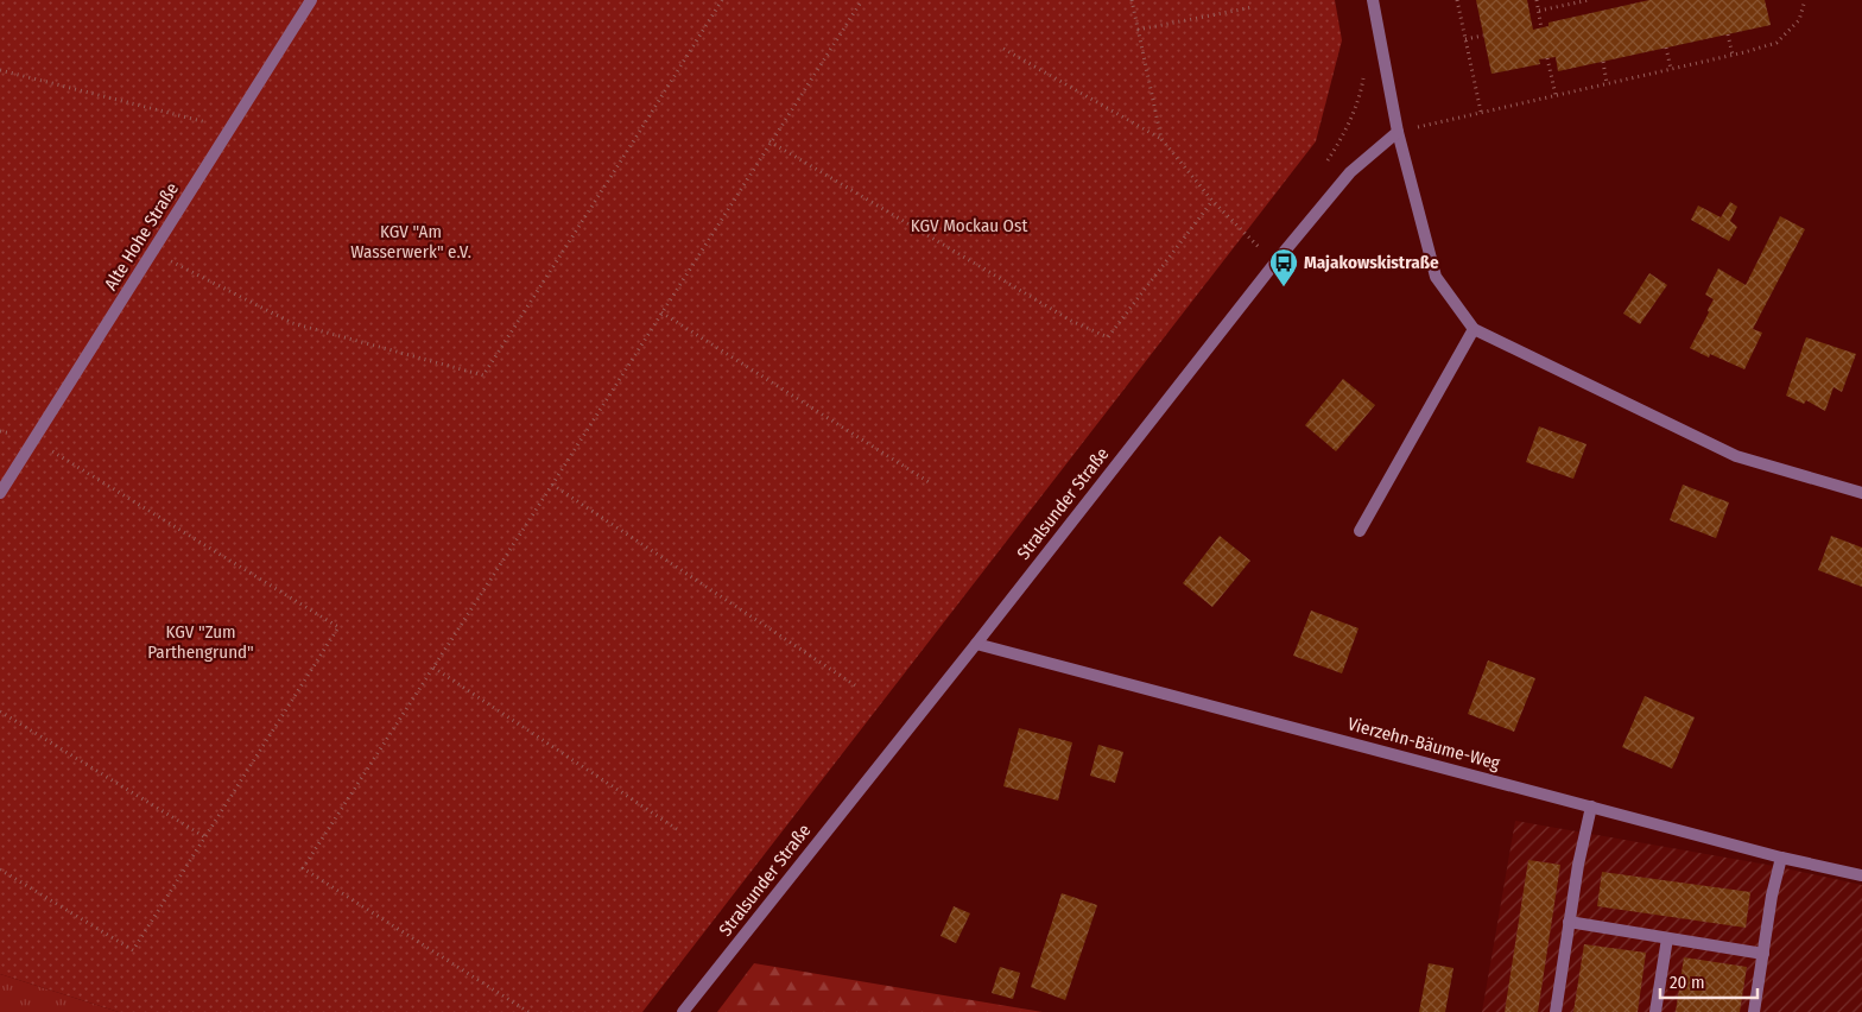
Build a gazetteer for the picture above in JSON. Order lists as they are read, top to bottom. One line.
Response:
{"streets":{"street":["Alte Hohe Straße","Stralsunder Straße","Vierzehn-Bäume-Weg"]},"crossings":[["Stralsunder Straße","Vierzehn-Bäume-Weg"]],"parks":["KGV Mockau Ost","KGV \"Am Wasserwerk\" e.V.","KGV \"Zum Parthengrund\""],"places":{"bus stop":["Majakowskistraße"]},"scale_bar":"20 m"}
